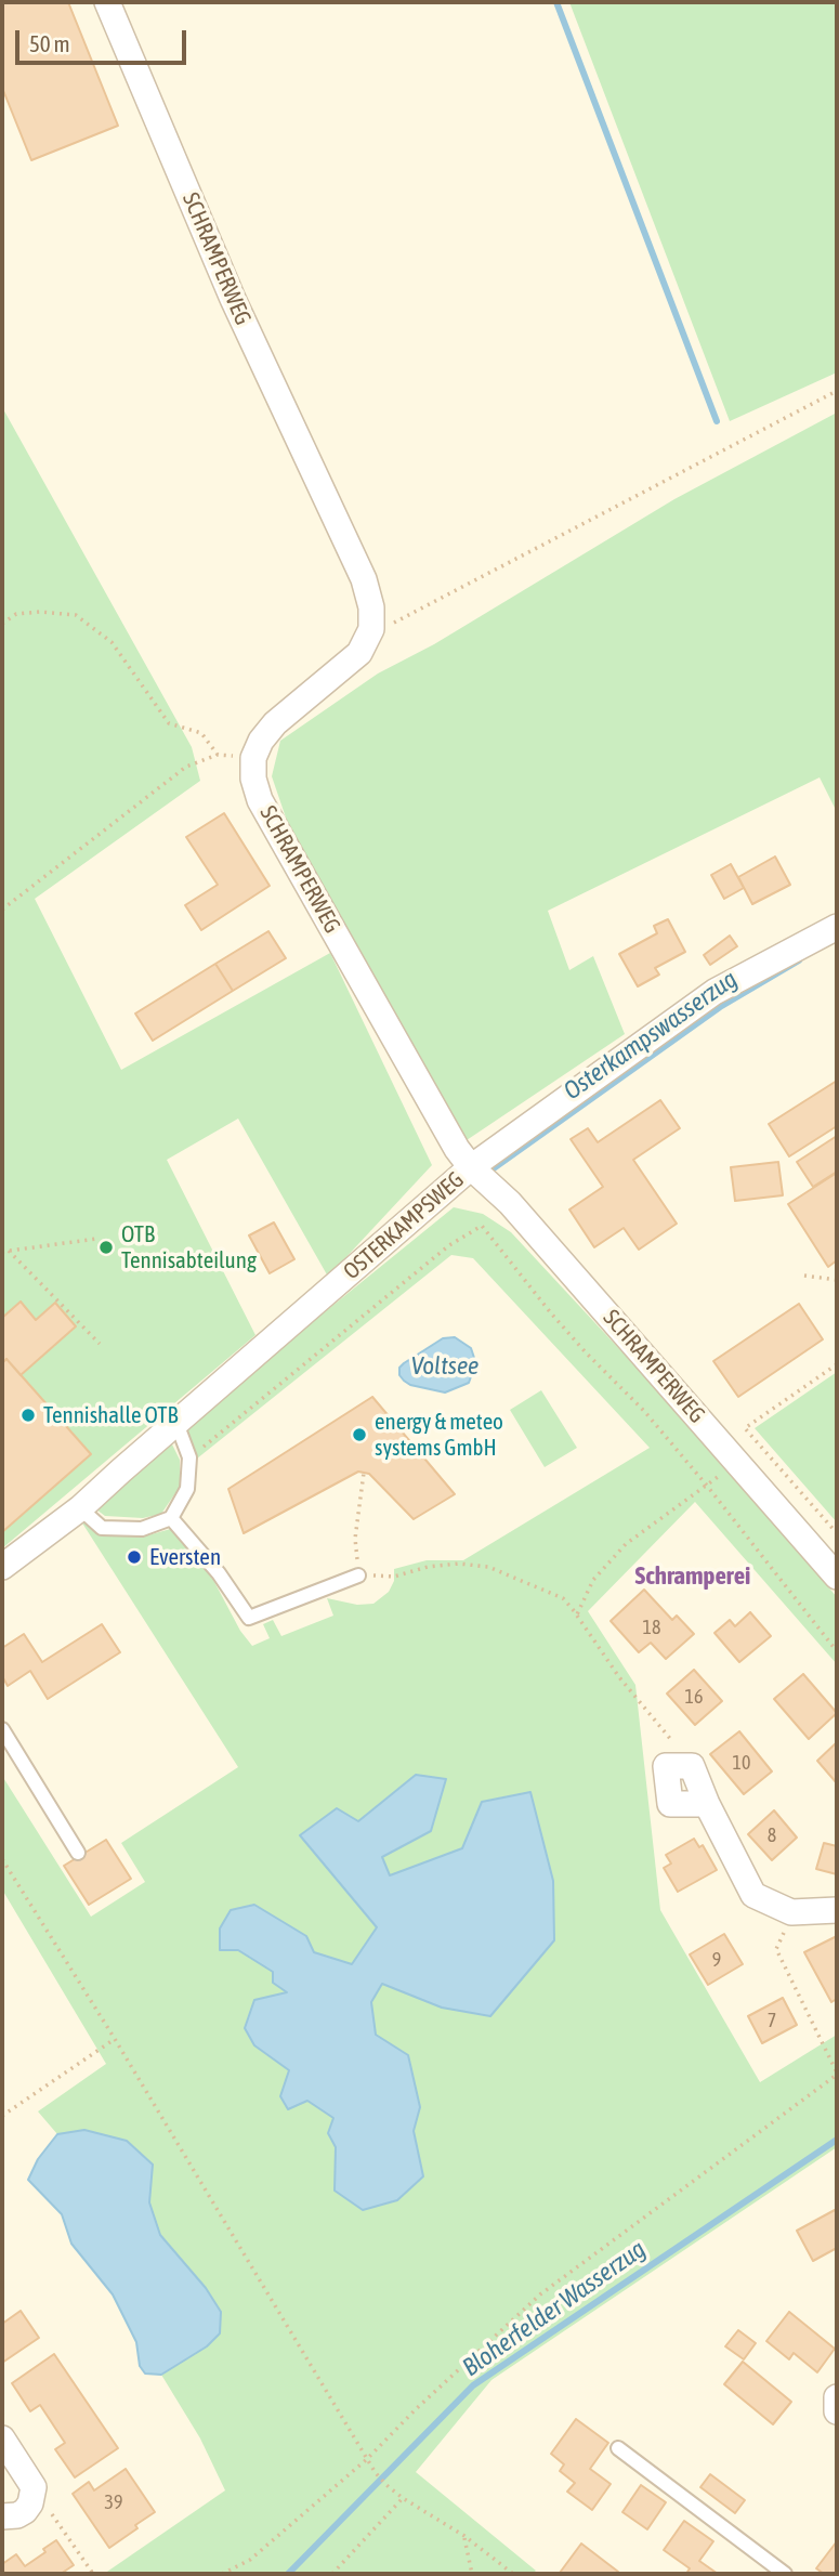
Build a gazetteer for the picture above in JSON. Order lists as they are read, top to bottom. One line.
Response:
{"streets":{"street":["SCHRAMPERWEG","OSTERKAMPSWEG"]},"crossings":[["SCHRAMPERWEG","OSTERKAMPSWEG"]],"districts":["Schramperei"],"water":["Osterkampswasserzug","Voltsee","Bloherfelder Wasserzug"],"places":["OTB Tennisabteilung","Tennishalle OTB","energy & meteo systems GmbH","Eversten"],"house_numbers":["18","16","10","8","9","7","39"],"scale_bar":"50 m"}
